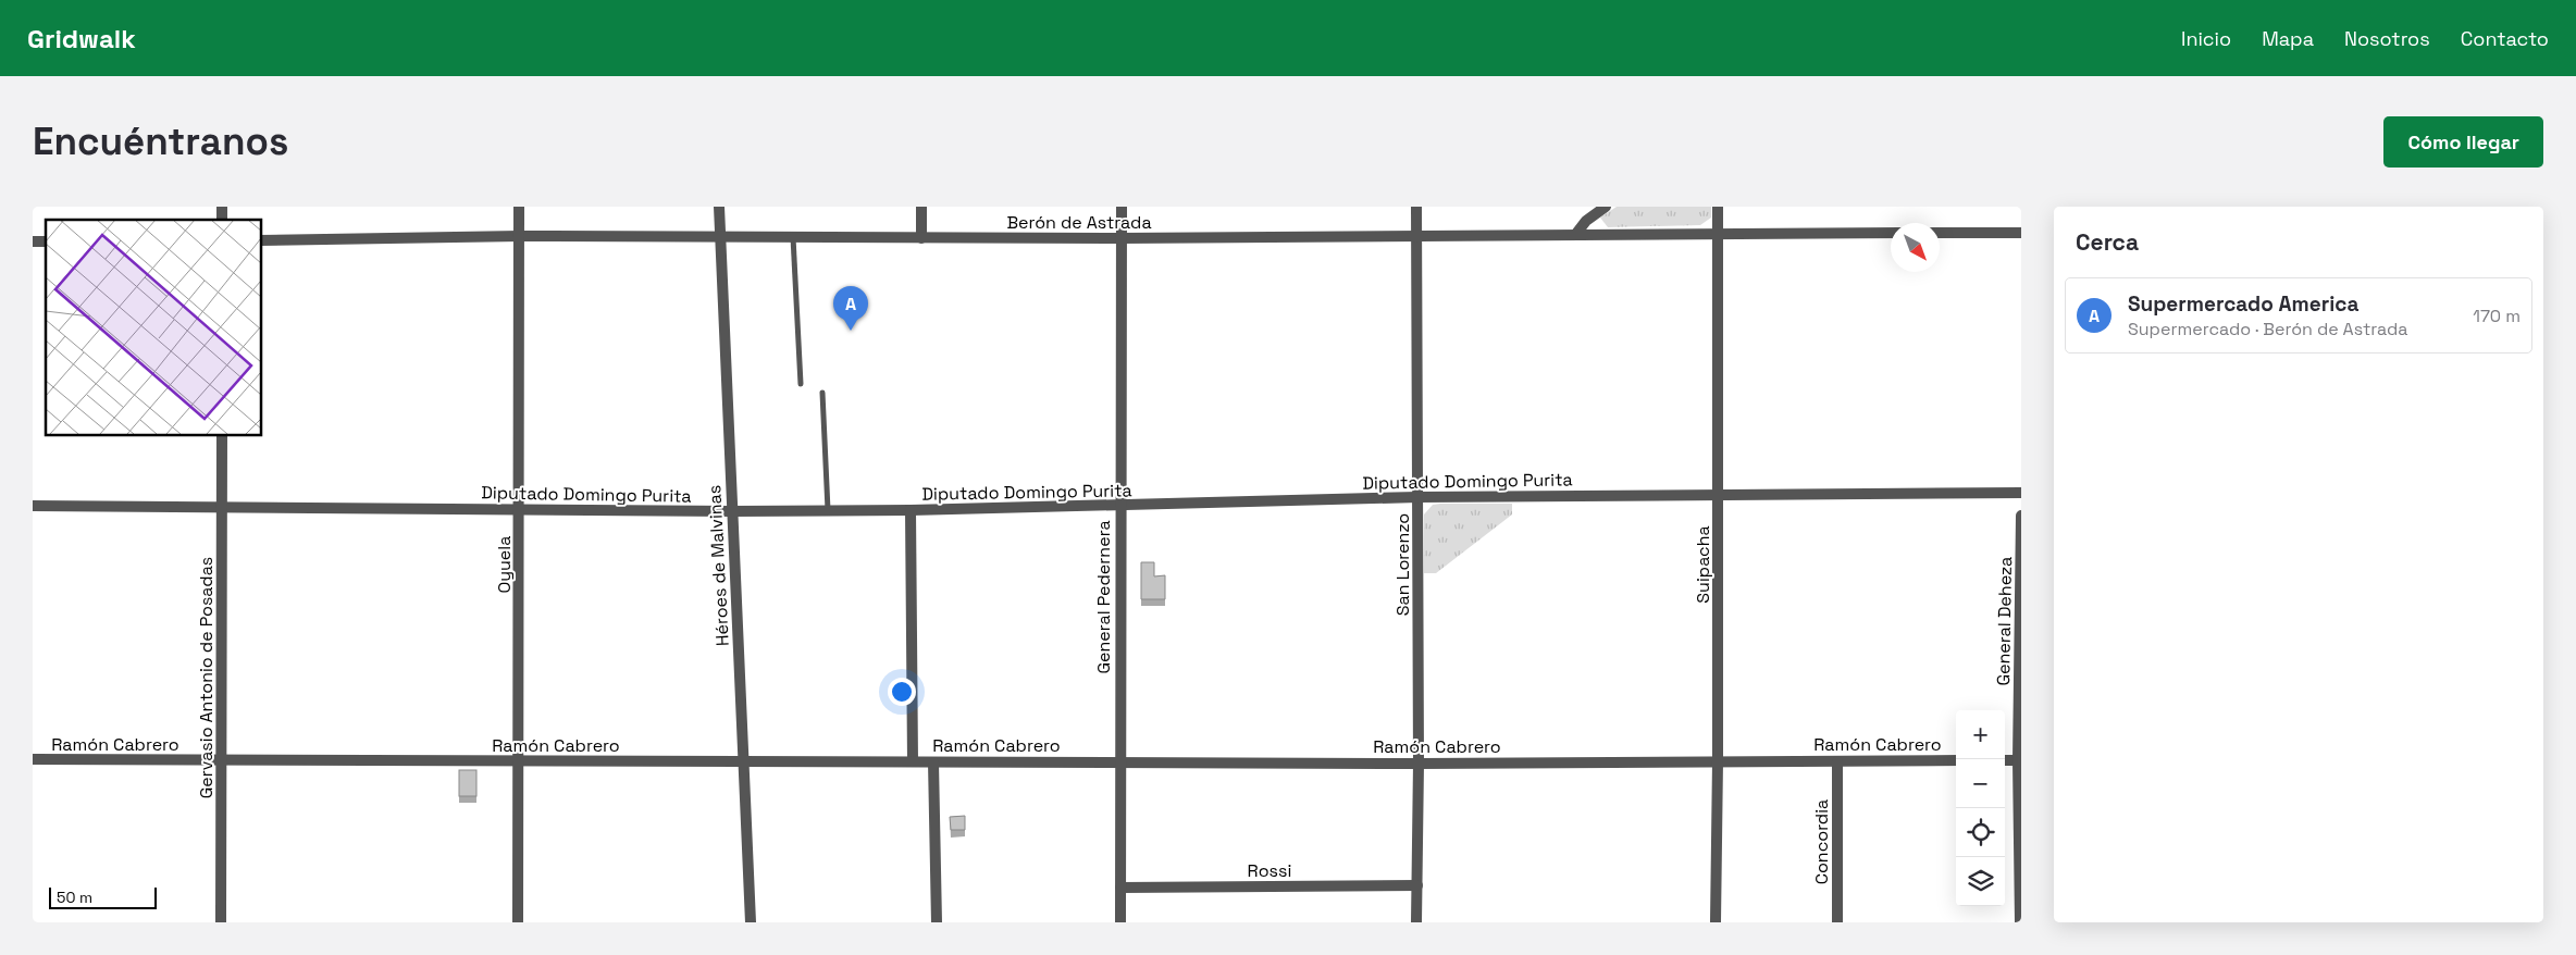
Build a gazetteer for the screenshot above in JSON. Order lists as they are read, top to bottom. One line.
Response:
{"streets":{"street":["Berón de Astrada","Diputado Domingo Purita","Oyuela","San Lorenzo","Suipacha","Héroes de Malvinas","General Pedernera","General Deheza","Gervasio Antonio de Posadas","Ramón Cabrero","Concordia","Rossi"]},"crossings":[["Berón de Astrada","Oyuela"],["Berón de Astrada","San Lorenzo"],["Berón de Astrada","Suipacha"],["Berón de Astrada","Héroes de Malvinas"],["Berón de Astrada","General Pedernera"],["Diputado Domingo Purita","Oyuela"],["Diputado Domingo Purita","San Lorenzo"],["Diputado Domingo Purita","Suipacha"],["Diputado Domingo Purita","Héroes de Malvinas"],["Diputado Domingo Purita","General Pedernera"],["Diputado Domingo Purita","Gervasio Antonio de Posadas"],["Oyuela","Ramón Cabrero"],["San Lorenzo","Ramón Cabrero"],["San Lorenzo","Rossi"],["Suipacha","Ramón Cabrero"],["Héroes de Malvinas","Ramón Cabrero"],["General Pedernera","Ramón Cabrero"],["General Pedernera","Rossi"],["Gervasio Antonio de Posadas","Ramón Cabrero"],["Ramón Cabrero","Concordia"]],"scale_bar":"50 m","north":"bottom right","page":{"header":"Gridwalk","nav":["Inicio","Mapa","Nosotros","Contacto"],"buttons":"Cómo llegar","title":"Encuéntranos","heading":"Cerca","list":[{"mark":"A","name":"Supermercado America","note":"Supermercado · Berón de Astrada","value":"170 m"}],"pins":"A","map_buttons":["+","−"],"scale":"50 m"}}
